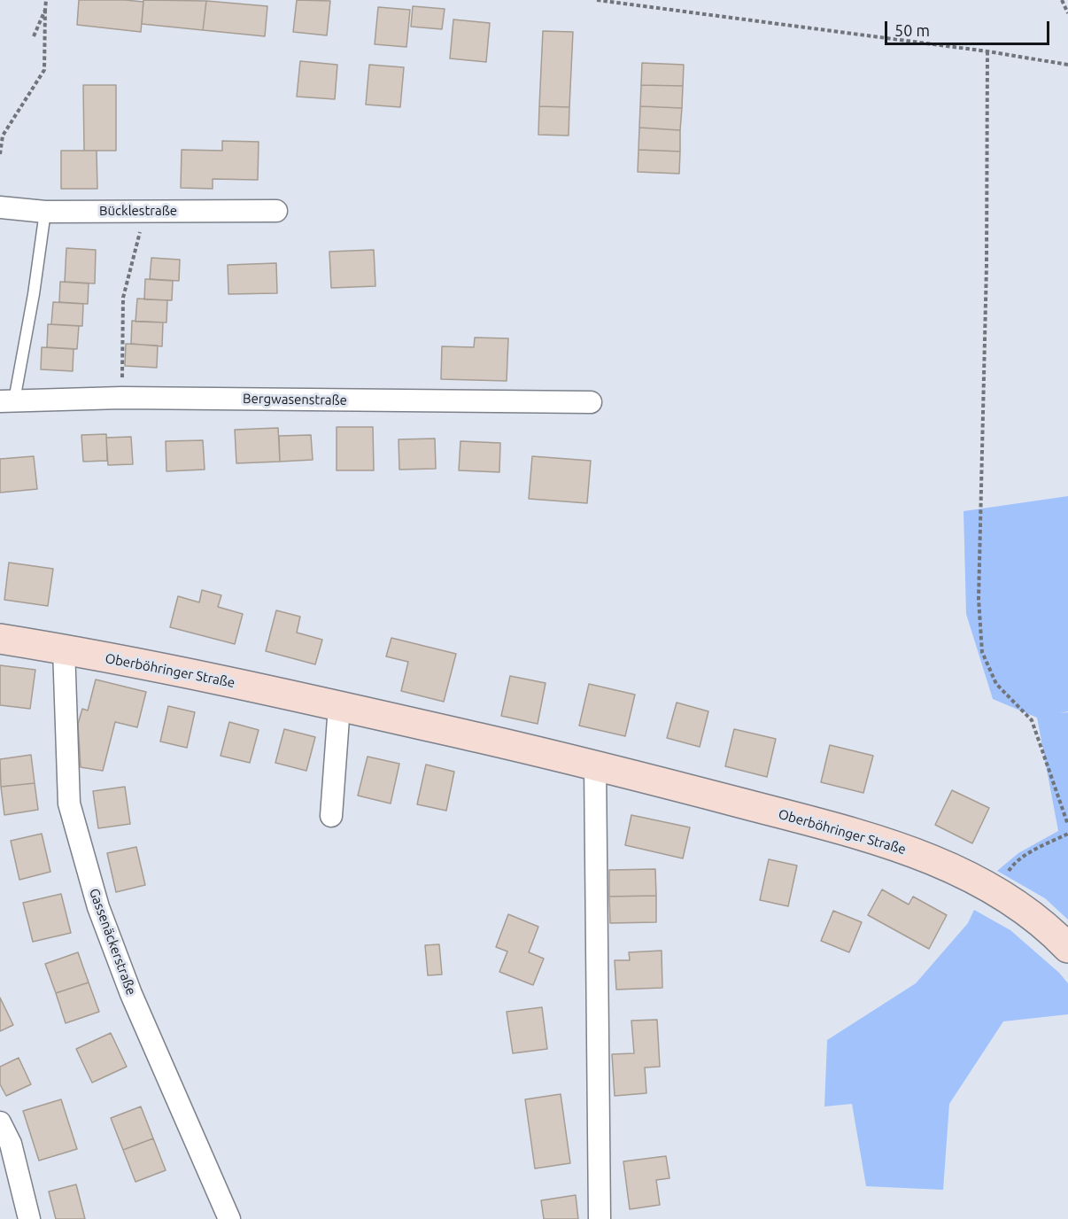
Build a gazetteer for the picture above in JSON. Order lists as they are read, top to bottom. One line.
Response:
{"streets":{"street":["Bücklestraße","Bergwasenstraße","Oberböhringer Straße","Gassenäckerstraße"]},"crossings":[["Oberböhringer Straße","Gassenäckerstraße"]],"scale_bar":"50 m"}
